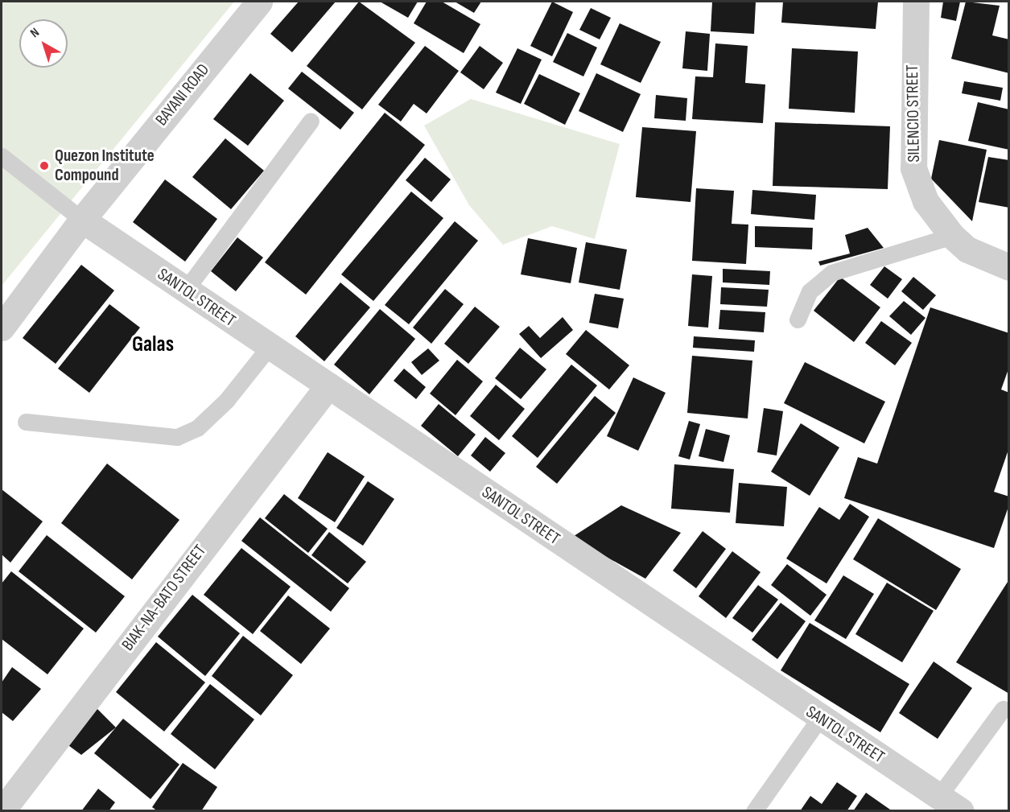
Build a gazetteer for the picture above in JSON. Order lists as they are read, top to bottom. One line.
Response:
{"streets":{"street":["BAYANI ROAD","SILENCIO STREET","SANTOL STREET","BIAK-NA-BATO STREET"]},"crossings":[["BAYANI ROAD","SANTOL STREET"],["SANTOL STREET","BIAK-NA-BATO STREET"]],"districts":["Galas"],"places":["Quezon Institute Compound"],"north":"top left"}
